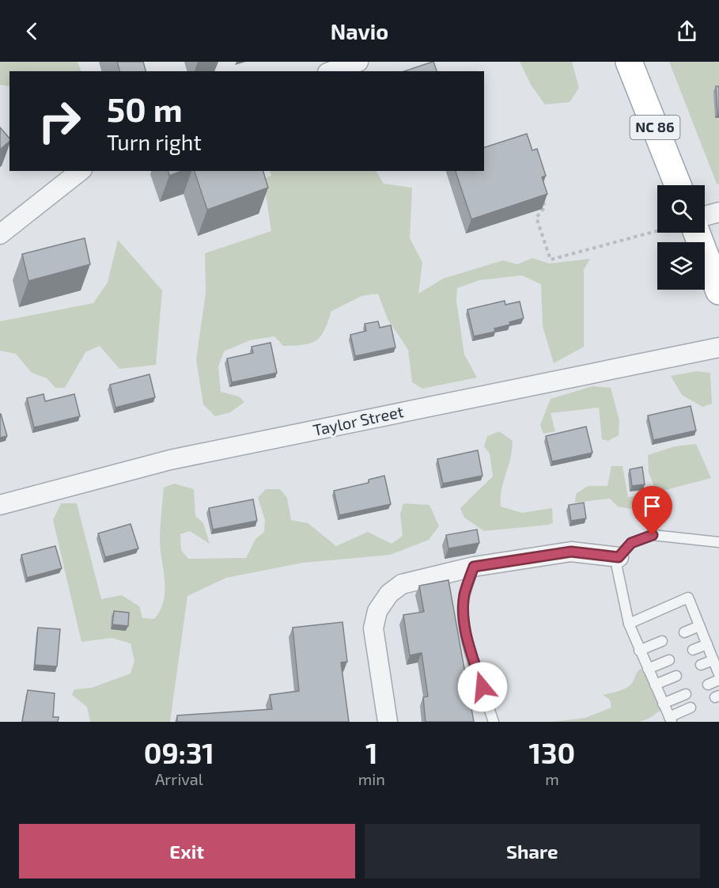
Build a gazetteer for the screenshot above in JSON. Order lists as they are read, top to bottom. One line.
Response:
{"streets":{"main road":["NC 86"],"street":["Taylor Street"]},"page":{"header":"Navio","turn":["50 m","Turn right"],"eta":["09:31","Arrival","1","min","130","m"],"buttons":["Exit","Share"]}}
